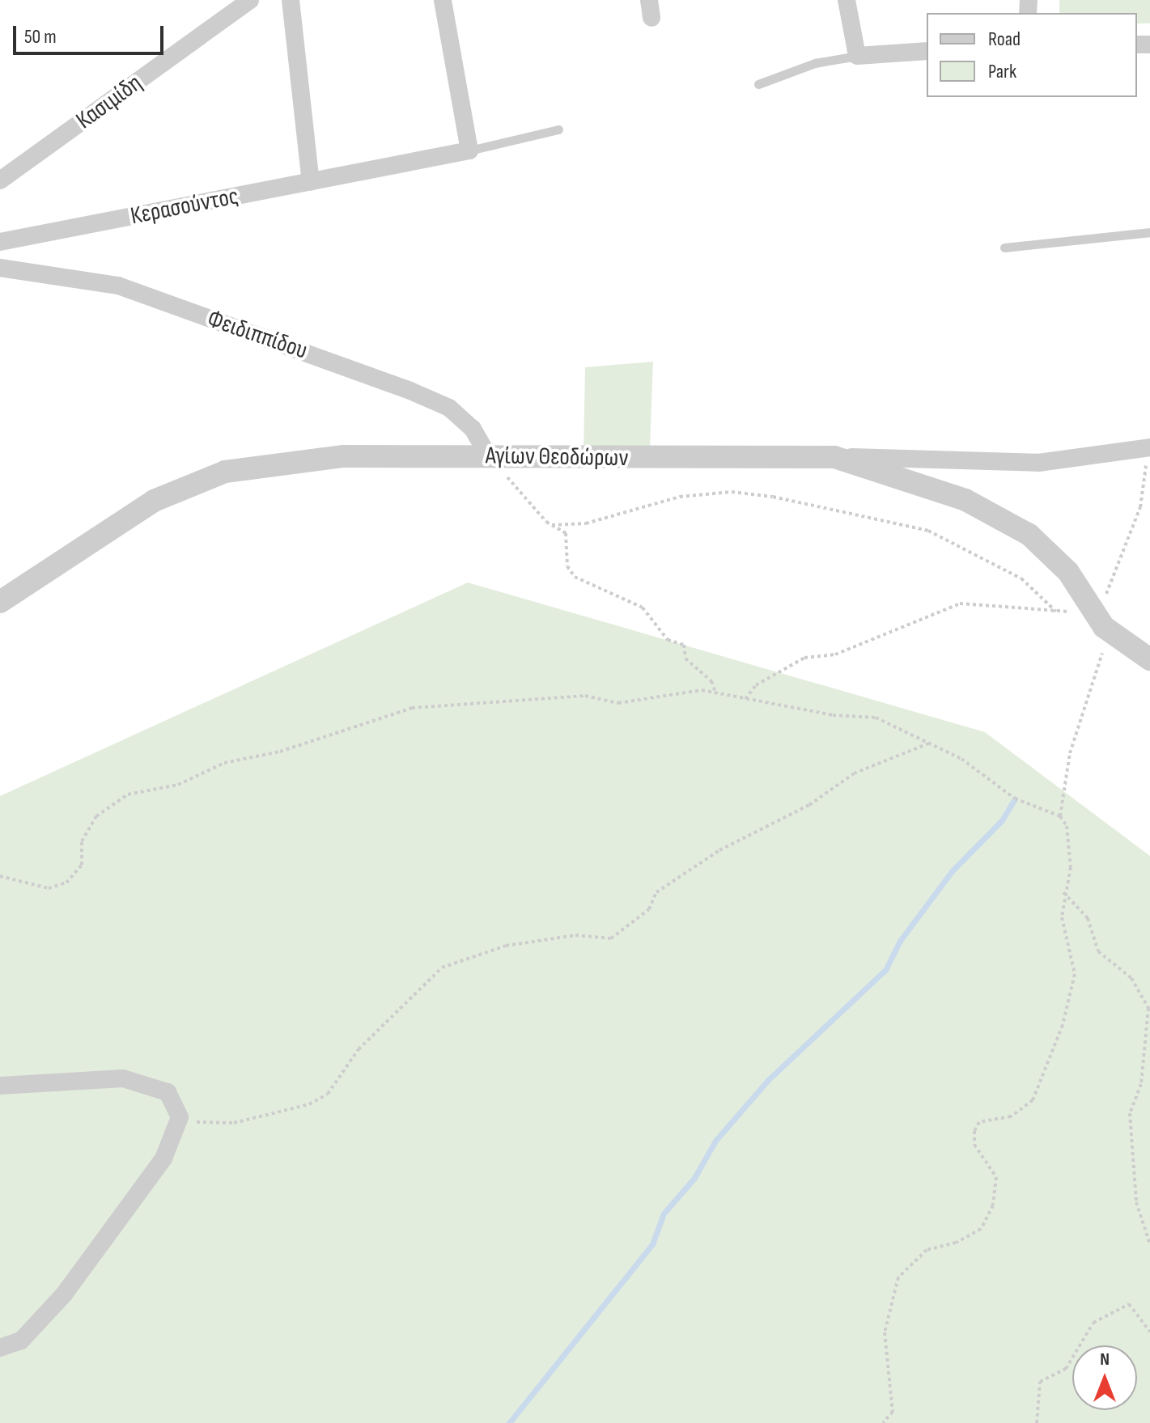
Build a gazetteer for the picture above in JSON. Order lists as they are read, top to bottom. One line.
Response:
{"streets":{"street":["Κασιμίδη","Κερασούντος","Φειδιππίδου","Αγίων Θεοδώρων"]},"crossings":[["Φειδιππίδου","Αγίων Θεοδώρων"]],"legend":["Road","Park"],"scale_bar":"50 m","north":"top"}
